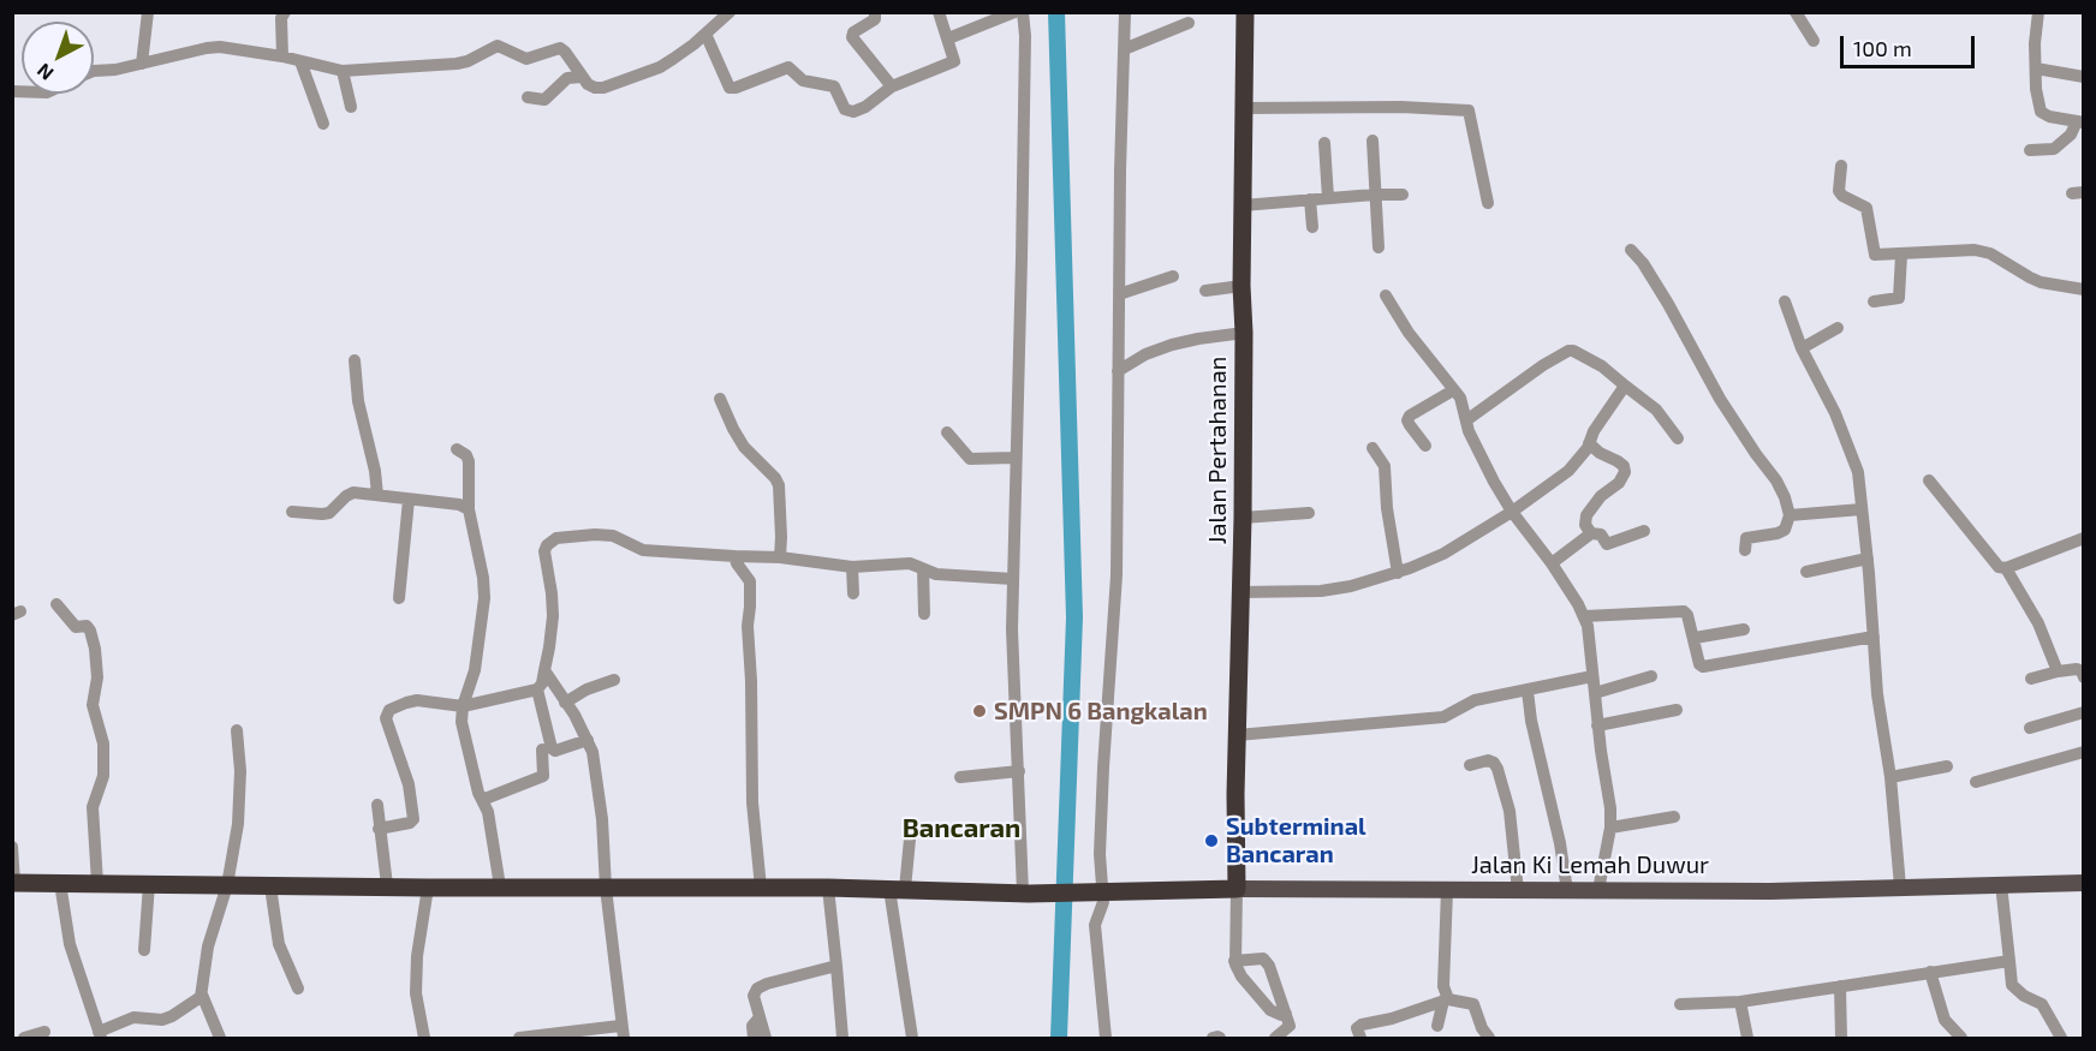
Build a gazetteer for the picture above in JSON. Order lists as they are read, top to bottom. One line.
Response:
{"streets":{"highway":["Jalan Pertahanan","Jalan Ki Lemah Duwur"]},"crossings":[["Jalan Pertahanan","Jalan Ki Lemah Duwur"]],"districts":["Bancaran"],"places":["SMPN 6 Bangkalan","Subterminal Bancaran"],"scale_bar":"100 m","north":"bottom left"}
